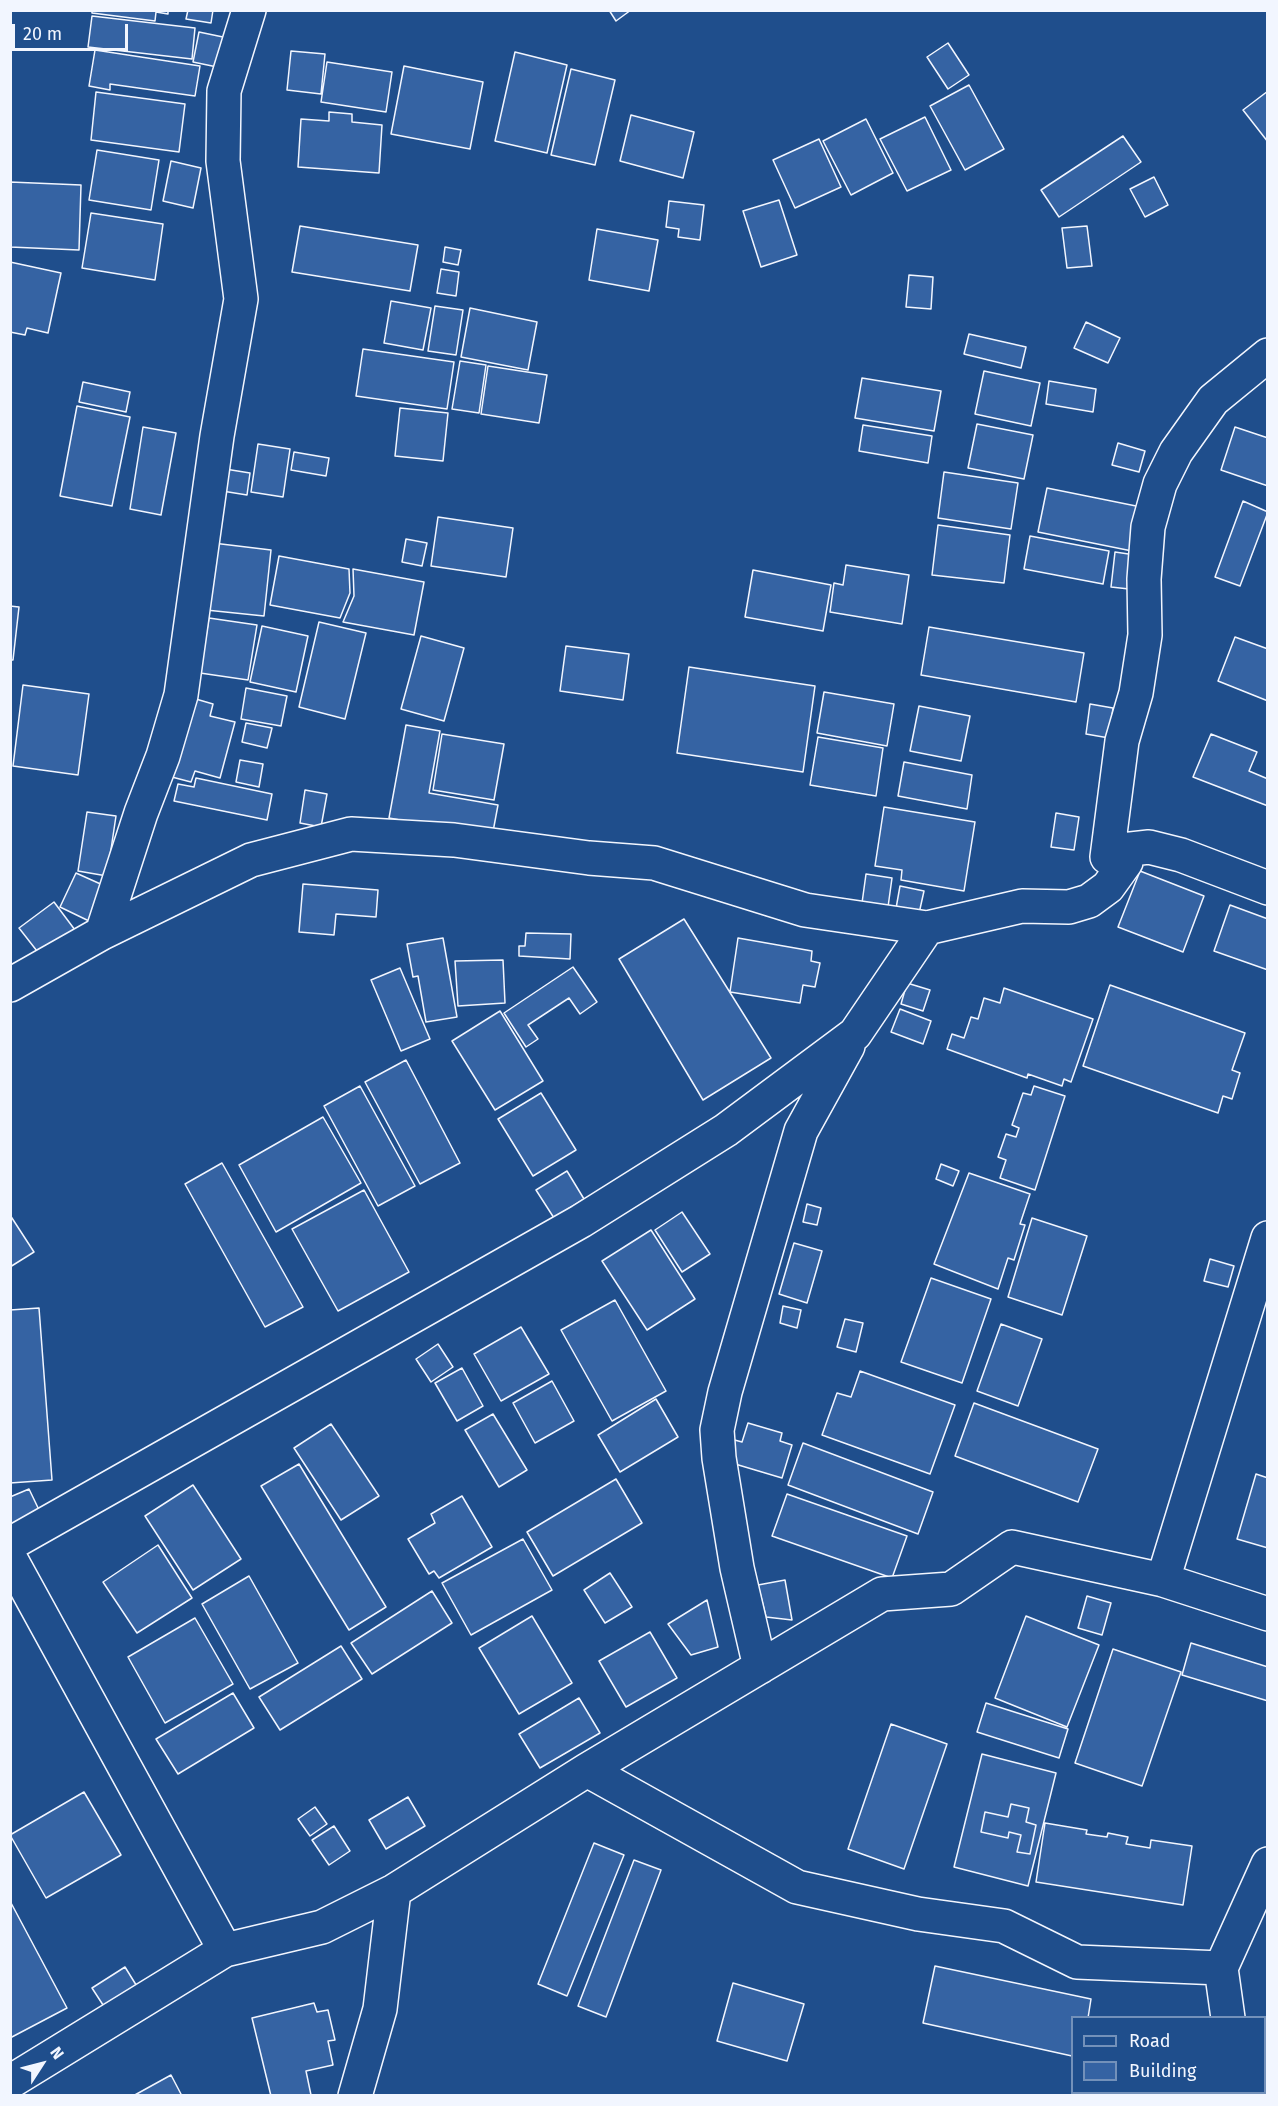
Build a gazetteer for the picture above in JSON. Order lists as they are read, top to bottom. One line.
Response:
{"legend":["Road","Building"],"scale_bar":"20 m","north":"top right"}
